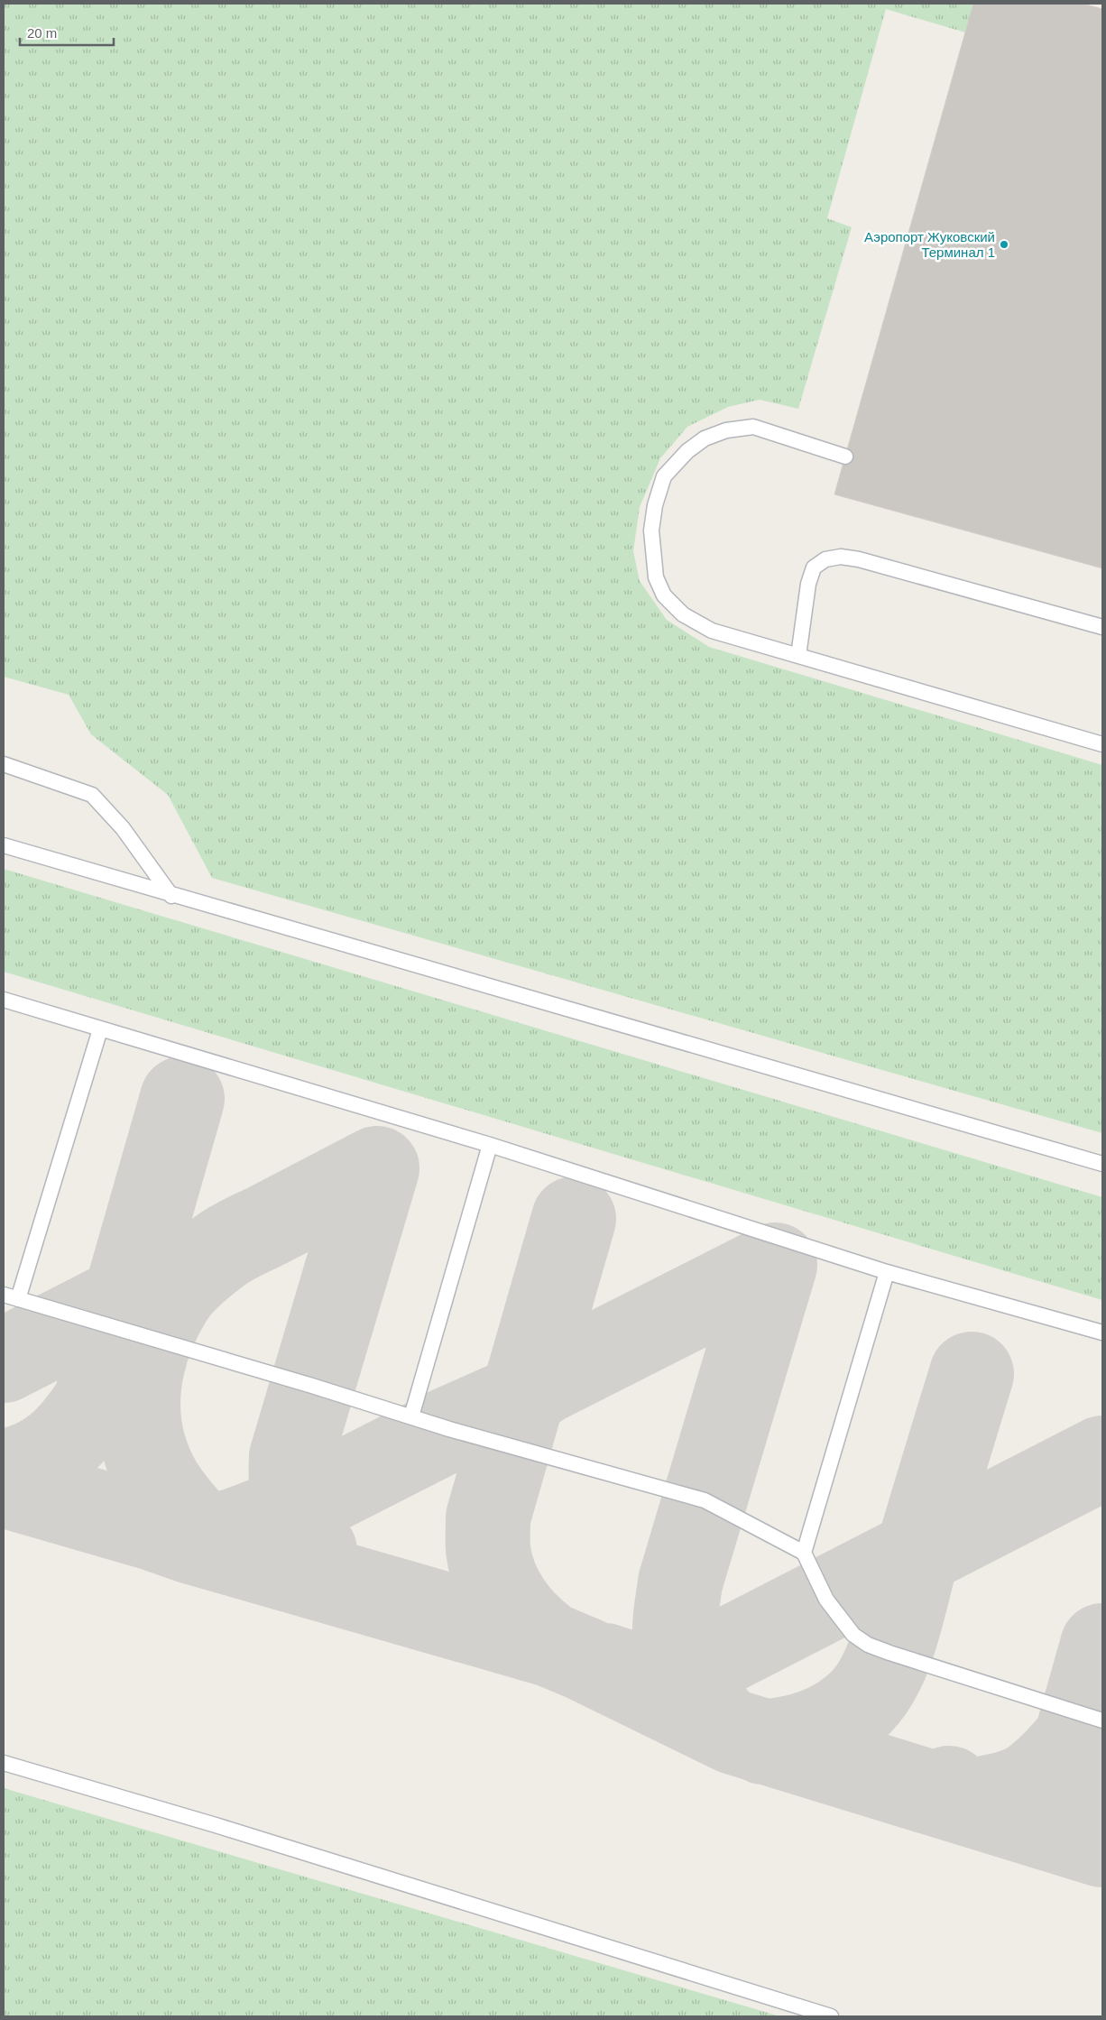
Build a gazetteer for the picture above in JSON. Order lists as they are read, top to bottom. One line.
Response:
{"places":["Аэропорт Жуковский Терминал 1"],"scale_bar":"20 m"}
